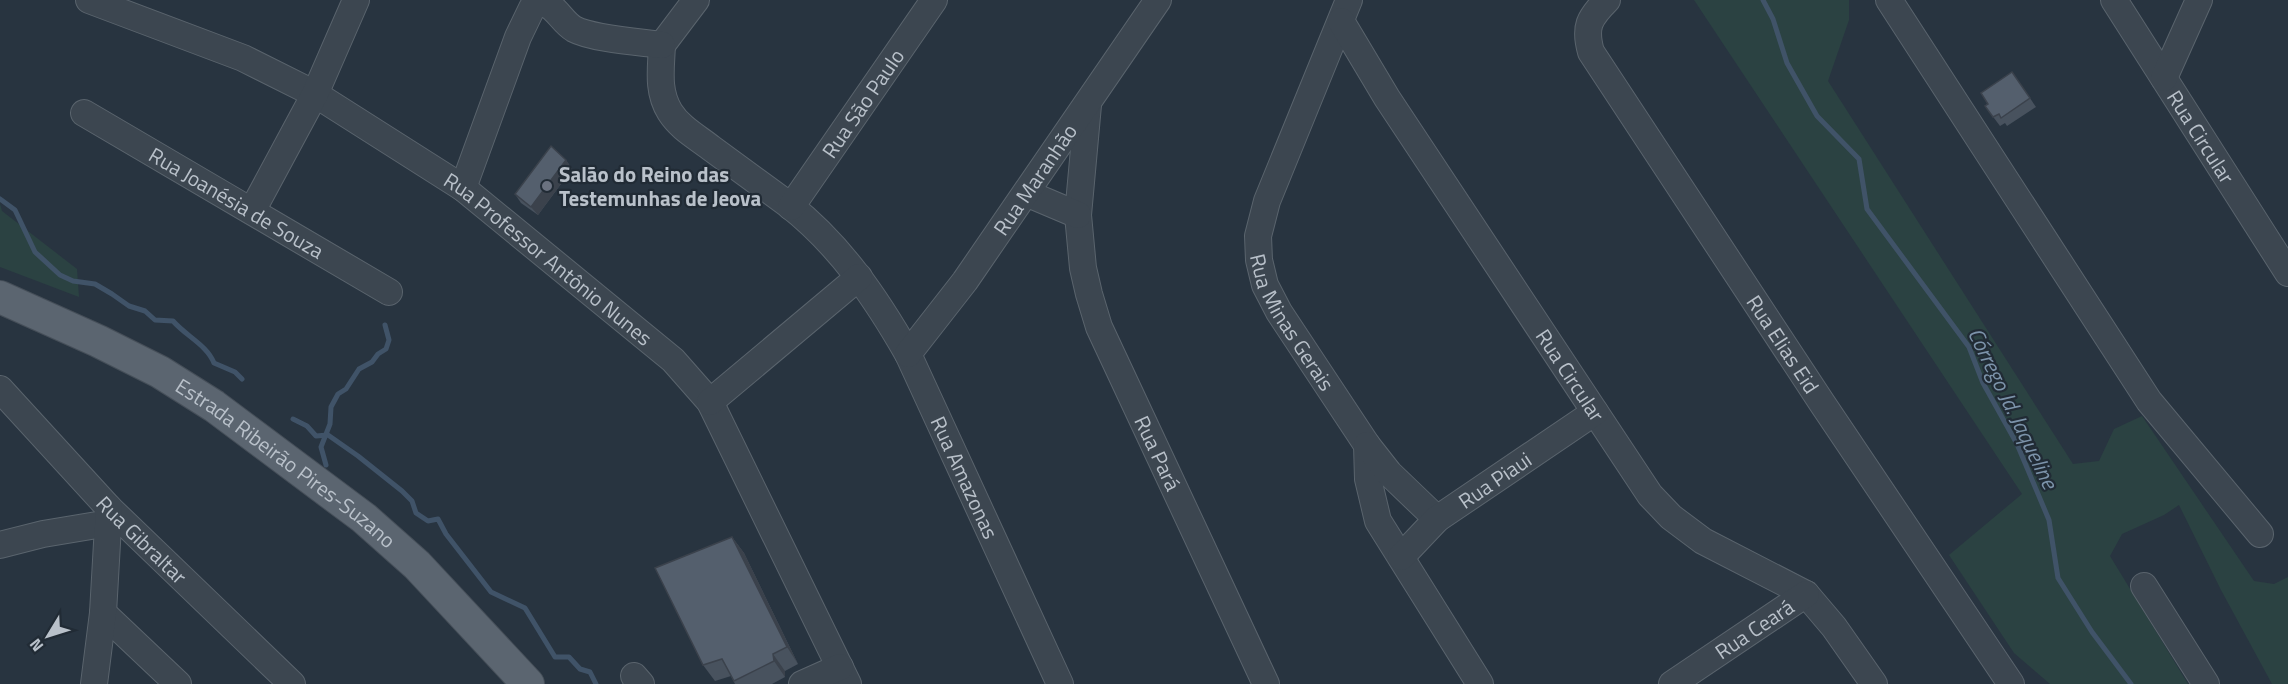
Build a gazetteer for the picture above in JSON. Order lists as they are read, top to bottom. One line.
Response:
{"streets":{"main road":["Estrada Ribeirão Pires-Suzano"],"street":["Rua São Paulo","Rua Circular","Rua Maranhão","Rua Joanésia de Souza","Rua Professor Antônio Nunes","Rua Minas Gerais","Rua Elias Eid","Rua Pará","Rua Amazonas","Rua Piaui","Rua Gibraltar","Rua Ceará"]},"crossings":[["Rua São Paulo","Rua Amazonas"],["Rua Circular","Rua Minas Gerais"],["Rua Circular","Rua Piaui"],["Rua Circular","Rua Ceará"],["Rua Maranhão","Rua Pará"],["Rua Maranhão","Rua Amazonas"],["Rua Minas Gerais","Rua Piaui"]],"water":["Córrego Jd. Jaqueline"],"places":["Salão do Reino das Testemunhas de Jeova"],"north":"bottom left"}
